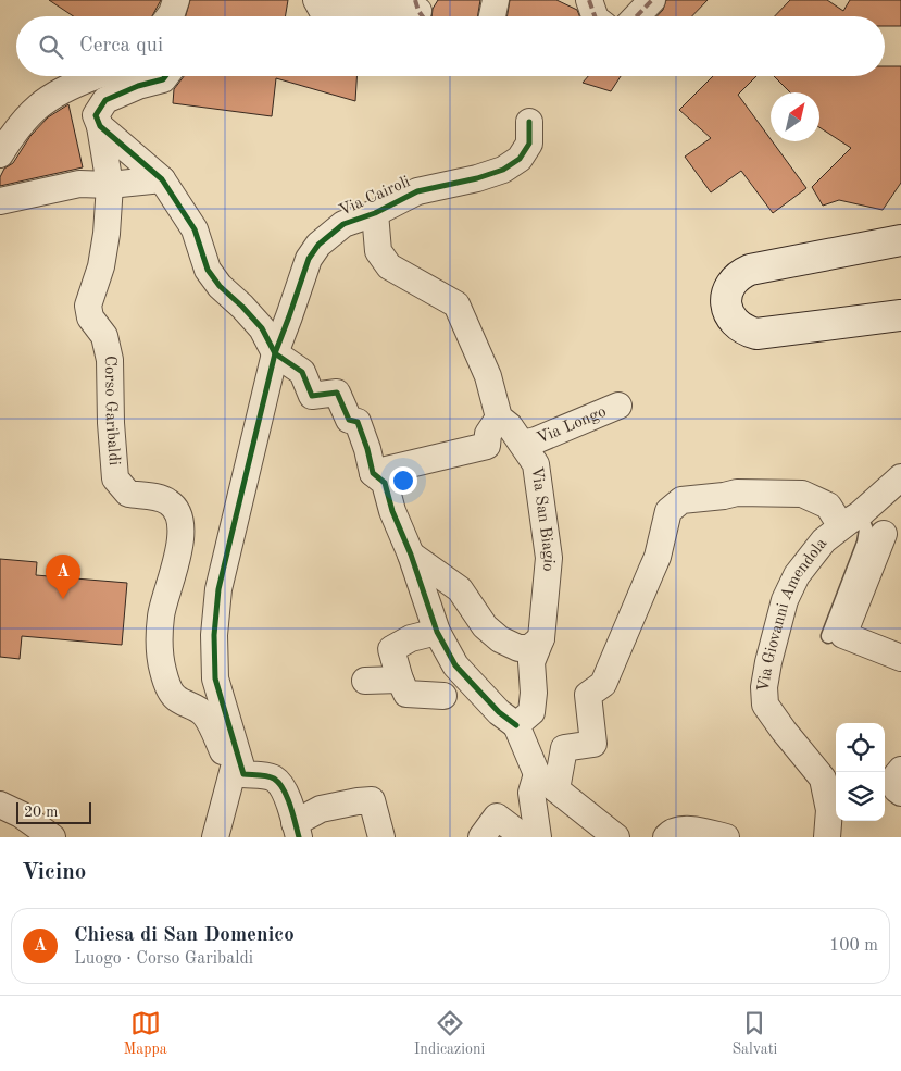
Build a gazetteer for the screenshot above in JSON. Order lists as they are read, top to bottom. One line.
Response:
{"streets":{"street":["Via Cairoli","Corso Garibaldi","Via Longo","Via San Biagio","Via Giovanni Amendola"]},"crossings":[["Via Cairoli","Corso Garibaldi"],["Via Cairoli","Via San Biagio"],["Via Longo","Via San Biagio"]],"scale_bar":"20 m","north":"top right","page":{"search":"Cerca qui","pins":"A","scale":"20 m","heading":"Vicino","list":[{"mark":"A","name":"Chiesa di San Domenico","note":"Luogo · Corso Garibaldi","value":"100 m"}],"nav":["Mappa","Indicazioni","Salvati"]}}
